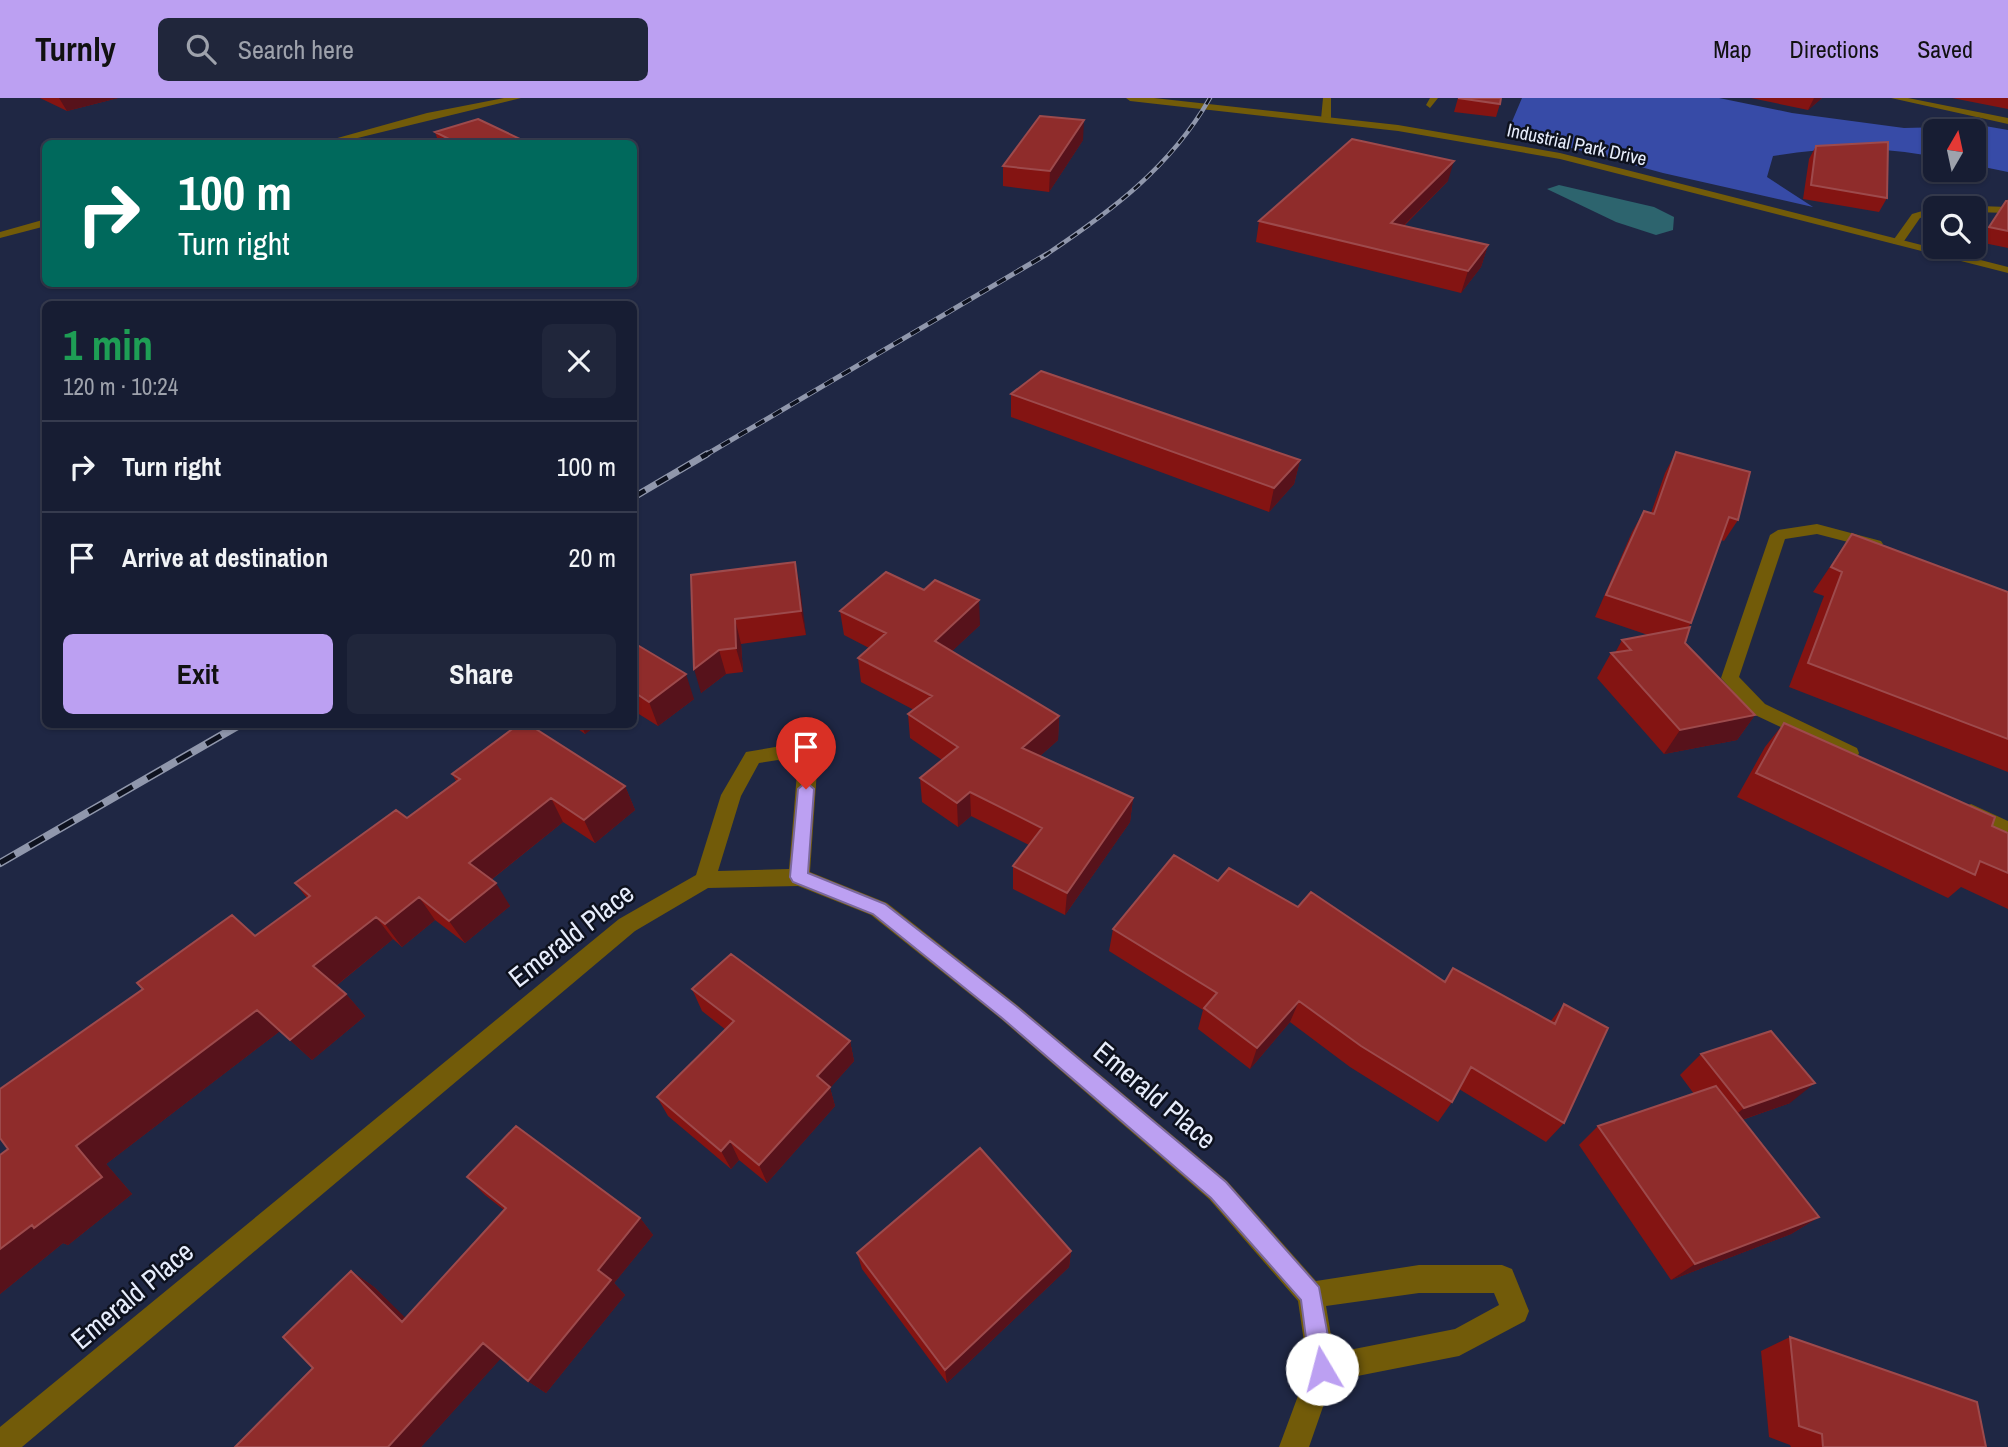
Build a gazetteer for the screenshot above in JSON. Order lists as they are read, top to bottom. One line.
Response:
{"streets":{"street":["Industrial Park Drive","Emerald Place"]},"north":"top","page":{"header":"Turnly","search":"Search here","nav":["Map","Directions","Saved"],"turn":["100 m","Turn right"],"heading":["1 min","120 m · 10:24"],"list":[{"name":"Turn right","value":"100 m"},{"name":"Arrive at destination","value":"20 m"}],"buttons":["Exit","Share"]}}
